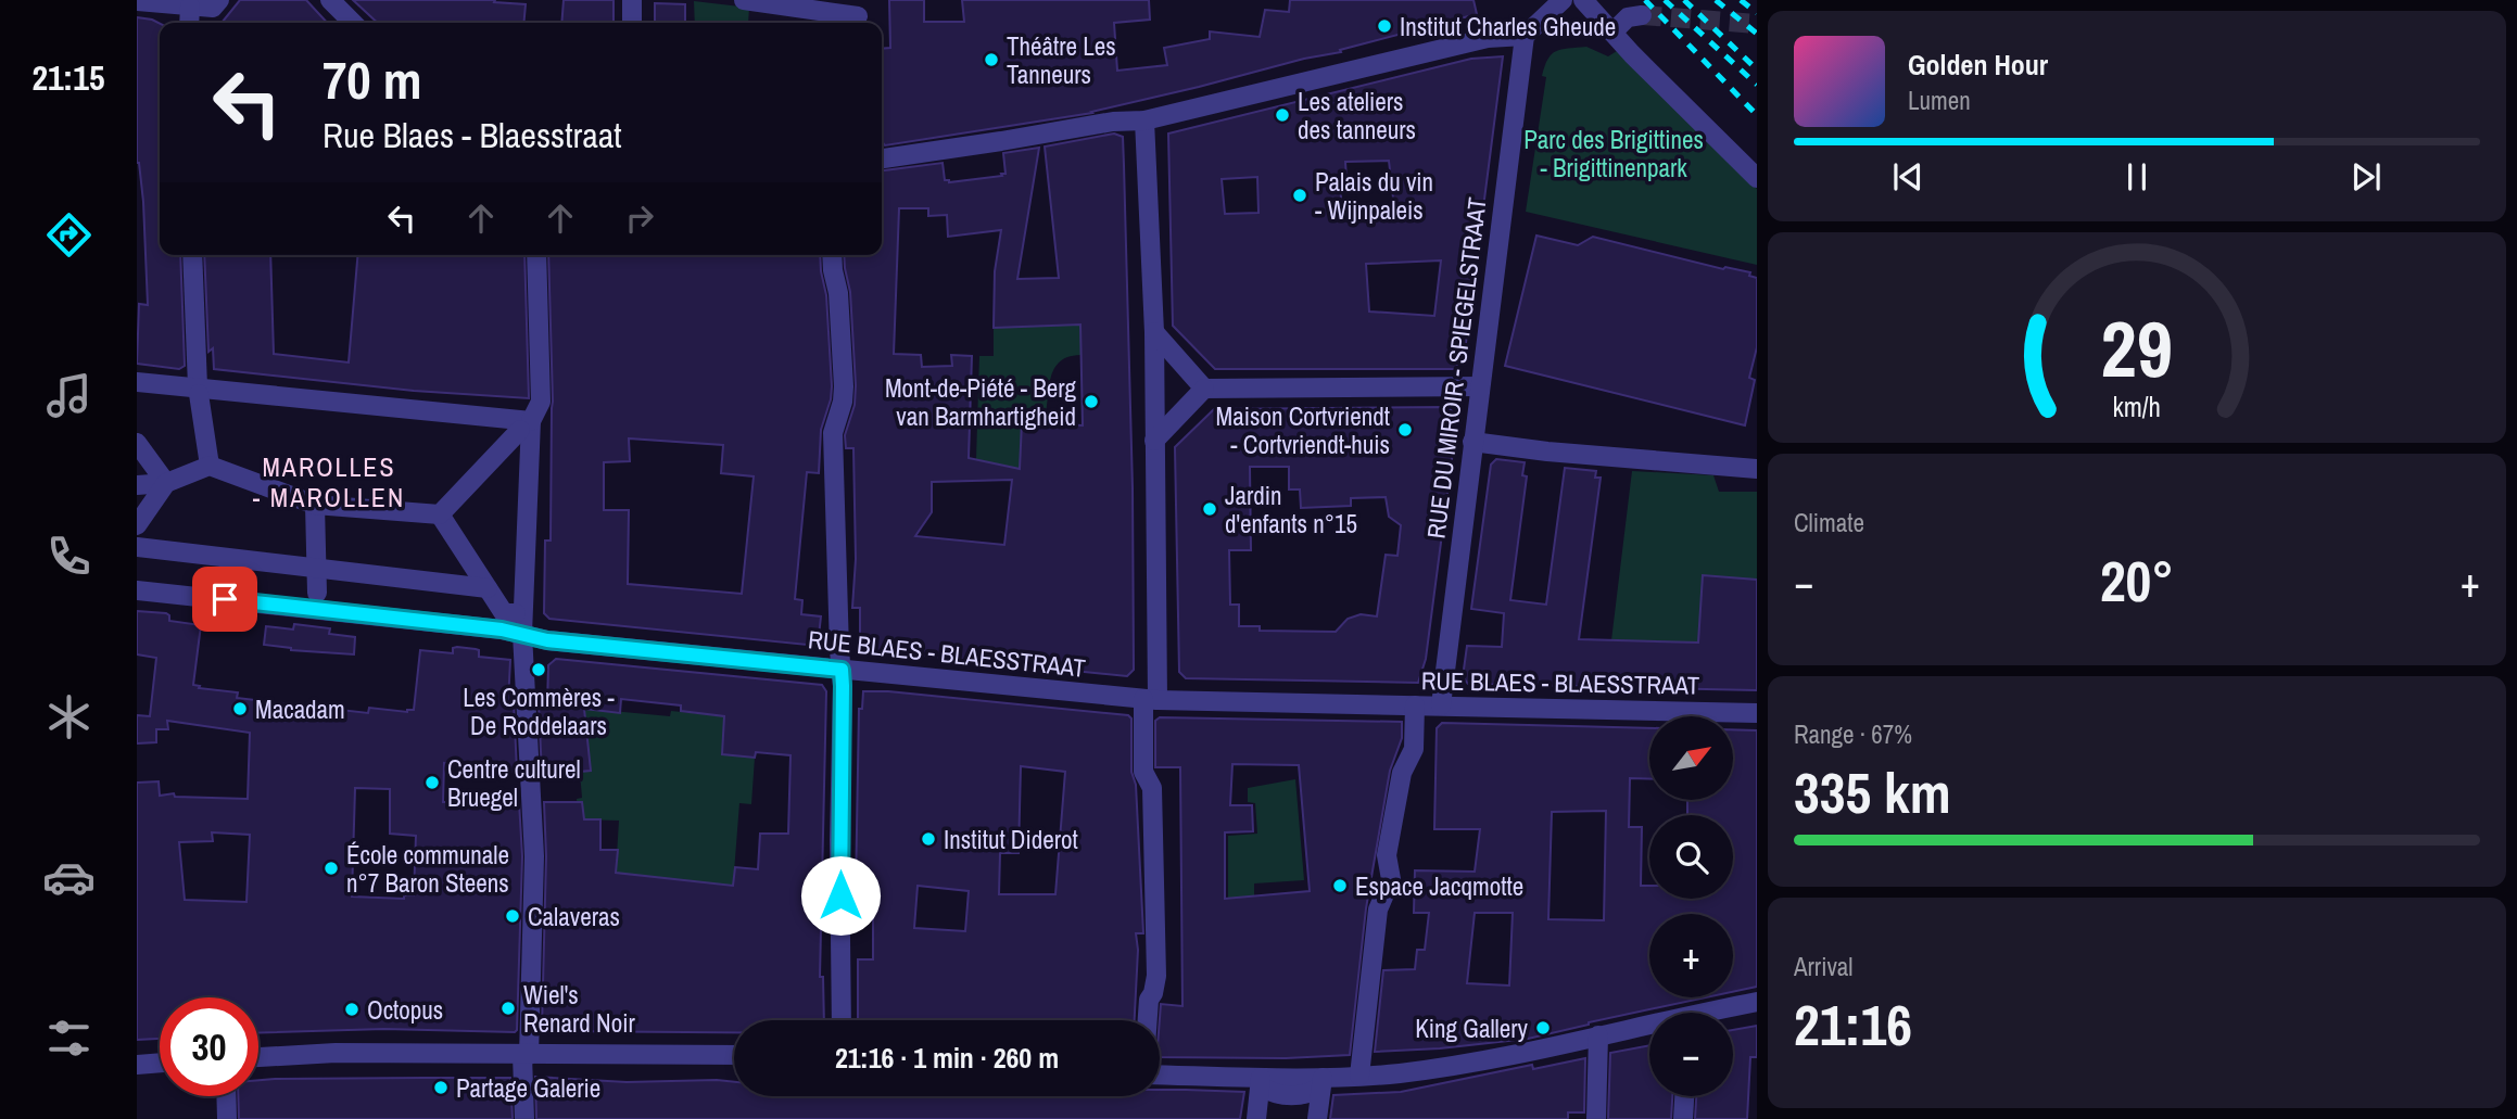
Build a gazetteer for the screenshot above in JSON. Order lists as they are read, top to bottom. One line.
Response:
{"streets":{"street":["RUE DU MIROIR - SPIEGELSTRAAT","RUE BLAES - BLAESSTRAAT"]},"crossings":[["RUE DU MIROIR - SPIEGELSTRAAT","RUE BLAES - BLAESSTRAAT"]],"districts":["MAROLLES - MAROLLEN"],"parks":["Parc des Brigittines - Brigittinenpark"],"places":["Institut Charles Gheude","Théâtre Les Tanneurs","Les ateliers des tanneurs","Palais du vin - Wijnpaleis","Mont-de-Piété - Berg van Barmhartigheid","Maison Cortvriendt - Cortvriendt-huis","Jardin d'enfants n°15","Les Commères - De Roddelaars","Macadam","Centre culturel Bruegel","Institut Diderot","École communale n°7 Baron Steens","Espace Jacqmotte","Calaveras","Wiel's Renard Noir","Octopus","King Gallery","Partage Galerie"],"north":"top right","page":{"tabs":"21:15","turn":["70 m","Rue Blaes - Blaesstraat"],"song":["Golden Hour","Lumen"],"tile":["Climate",["Range · 67%","335 km"],["Arrival","21:16"]],"heat":["−","20°","+"],"map_buttons":["+","−"],"limit":"30","trip":"21:16 · 1 min · 260 m","gauge":["29","km/h"]}}
